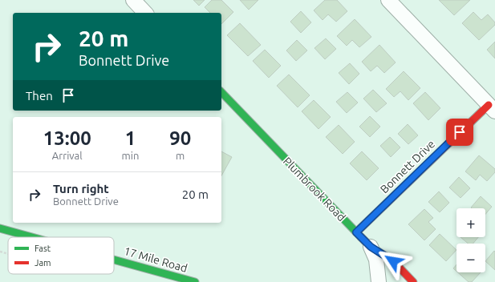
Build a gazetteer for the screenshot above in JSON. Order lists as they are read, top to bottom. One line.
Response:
{"streets":{"street":["Bonnett Drive","Plumbrook Road","17 Mile Road"]},"crossings":[["Bonnett Drive","Plumbrook Road"]],"legend":["Fast","Jam"],"page":{"turn":["20 m","Bonnett Drive"],"then":"Then","eta":["13:00","Arrival","1","min","90","m"],"list":[{"name":"Turn right","note":"Bonnett Drive","value":"20 m"}],"map_buttons":["+","−"]}}
